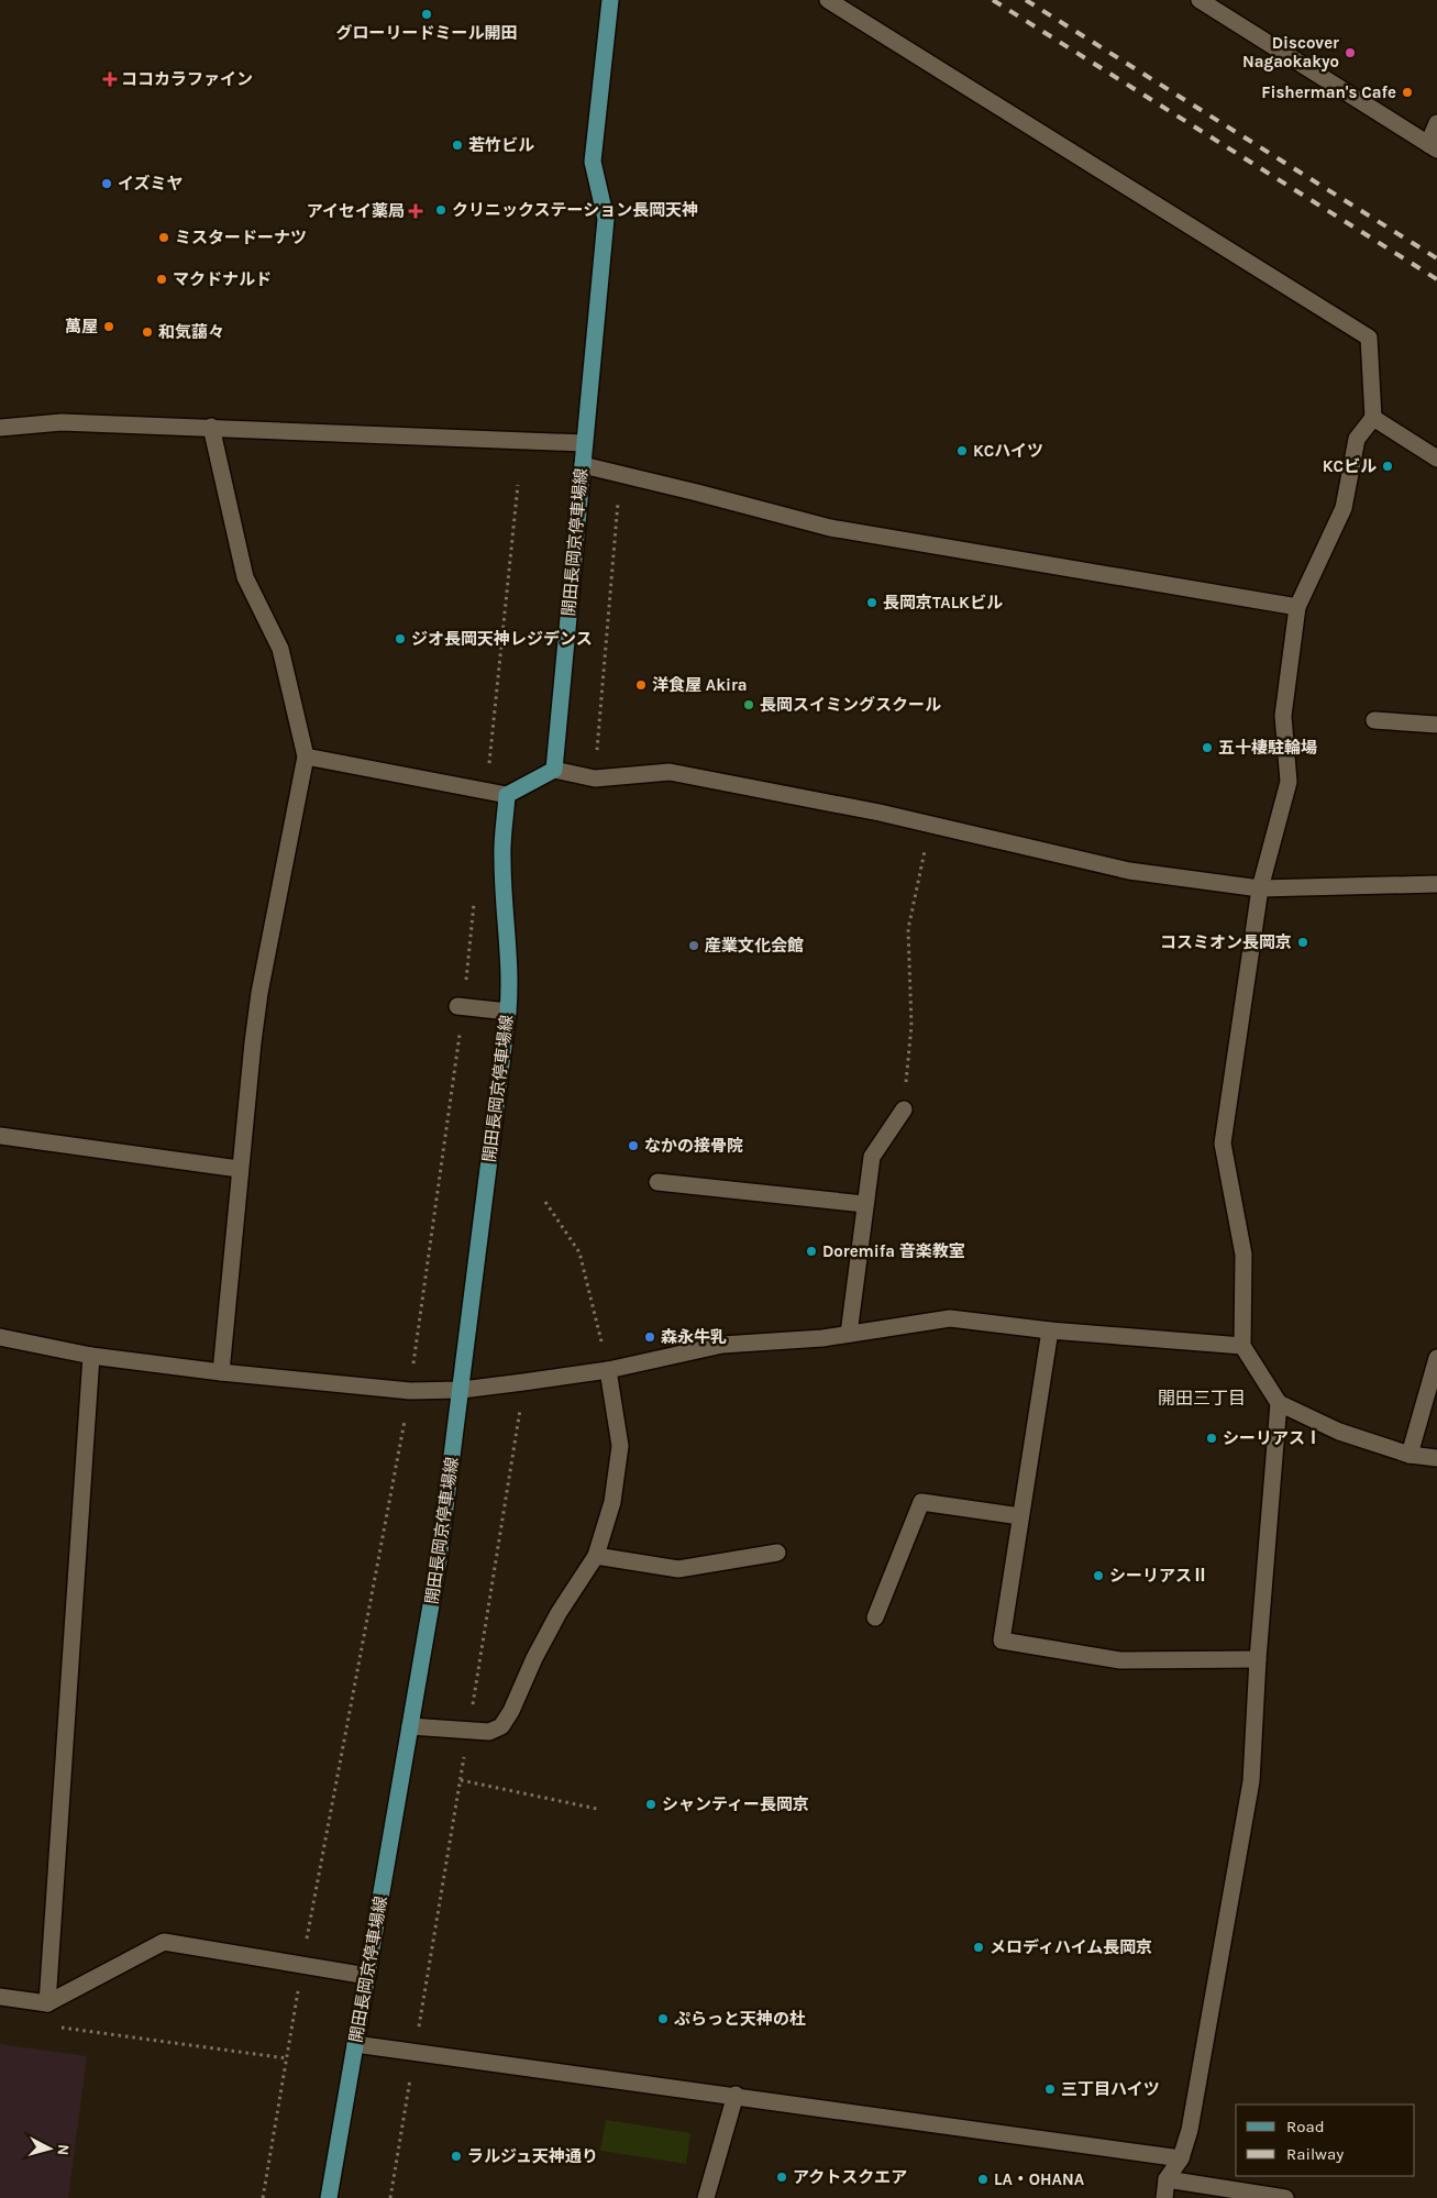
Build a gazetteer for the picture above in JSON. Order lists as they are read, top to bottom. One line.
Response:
{"streets":{"main road":["開田長岡京停車場線"]},"districts":["開田三丁目"],"places":{"other":["グローリードミール開田","Discover Nagaokakyo","Fisherman's Cafe","若竹ビル","イズミヤ","クリニックステーション長岡天神","ミスタードーナツ","マクドナルド","萬屋","和気藹々","KCハイツ","KCビル","長岡京TALKビル","ジオ長岡天神レジデンス","洋食屋 Akira","長岡スイミングスクール","五十棲駐輪場","コスミオン長岡京","産業文化会館","なかの接骨院","Doremifa 音楽教室","森永牛乳","シーリアスⅠ","シーリアスⅡ","シャンティー長岡京","メロディハイム長岡京","ぷらっと天神の杜","三丁目ハイツ","ラルジュ天神通り","アクトスクエア","LA・OHANA"],"health":["ココカラファイン","アイセイ薬局"]},"legend":["Road","Railway"],"north":"right"}
